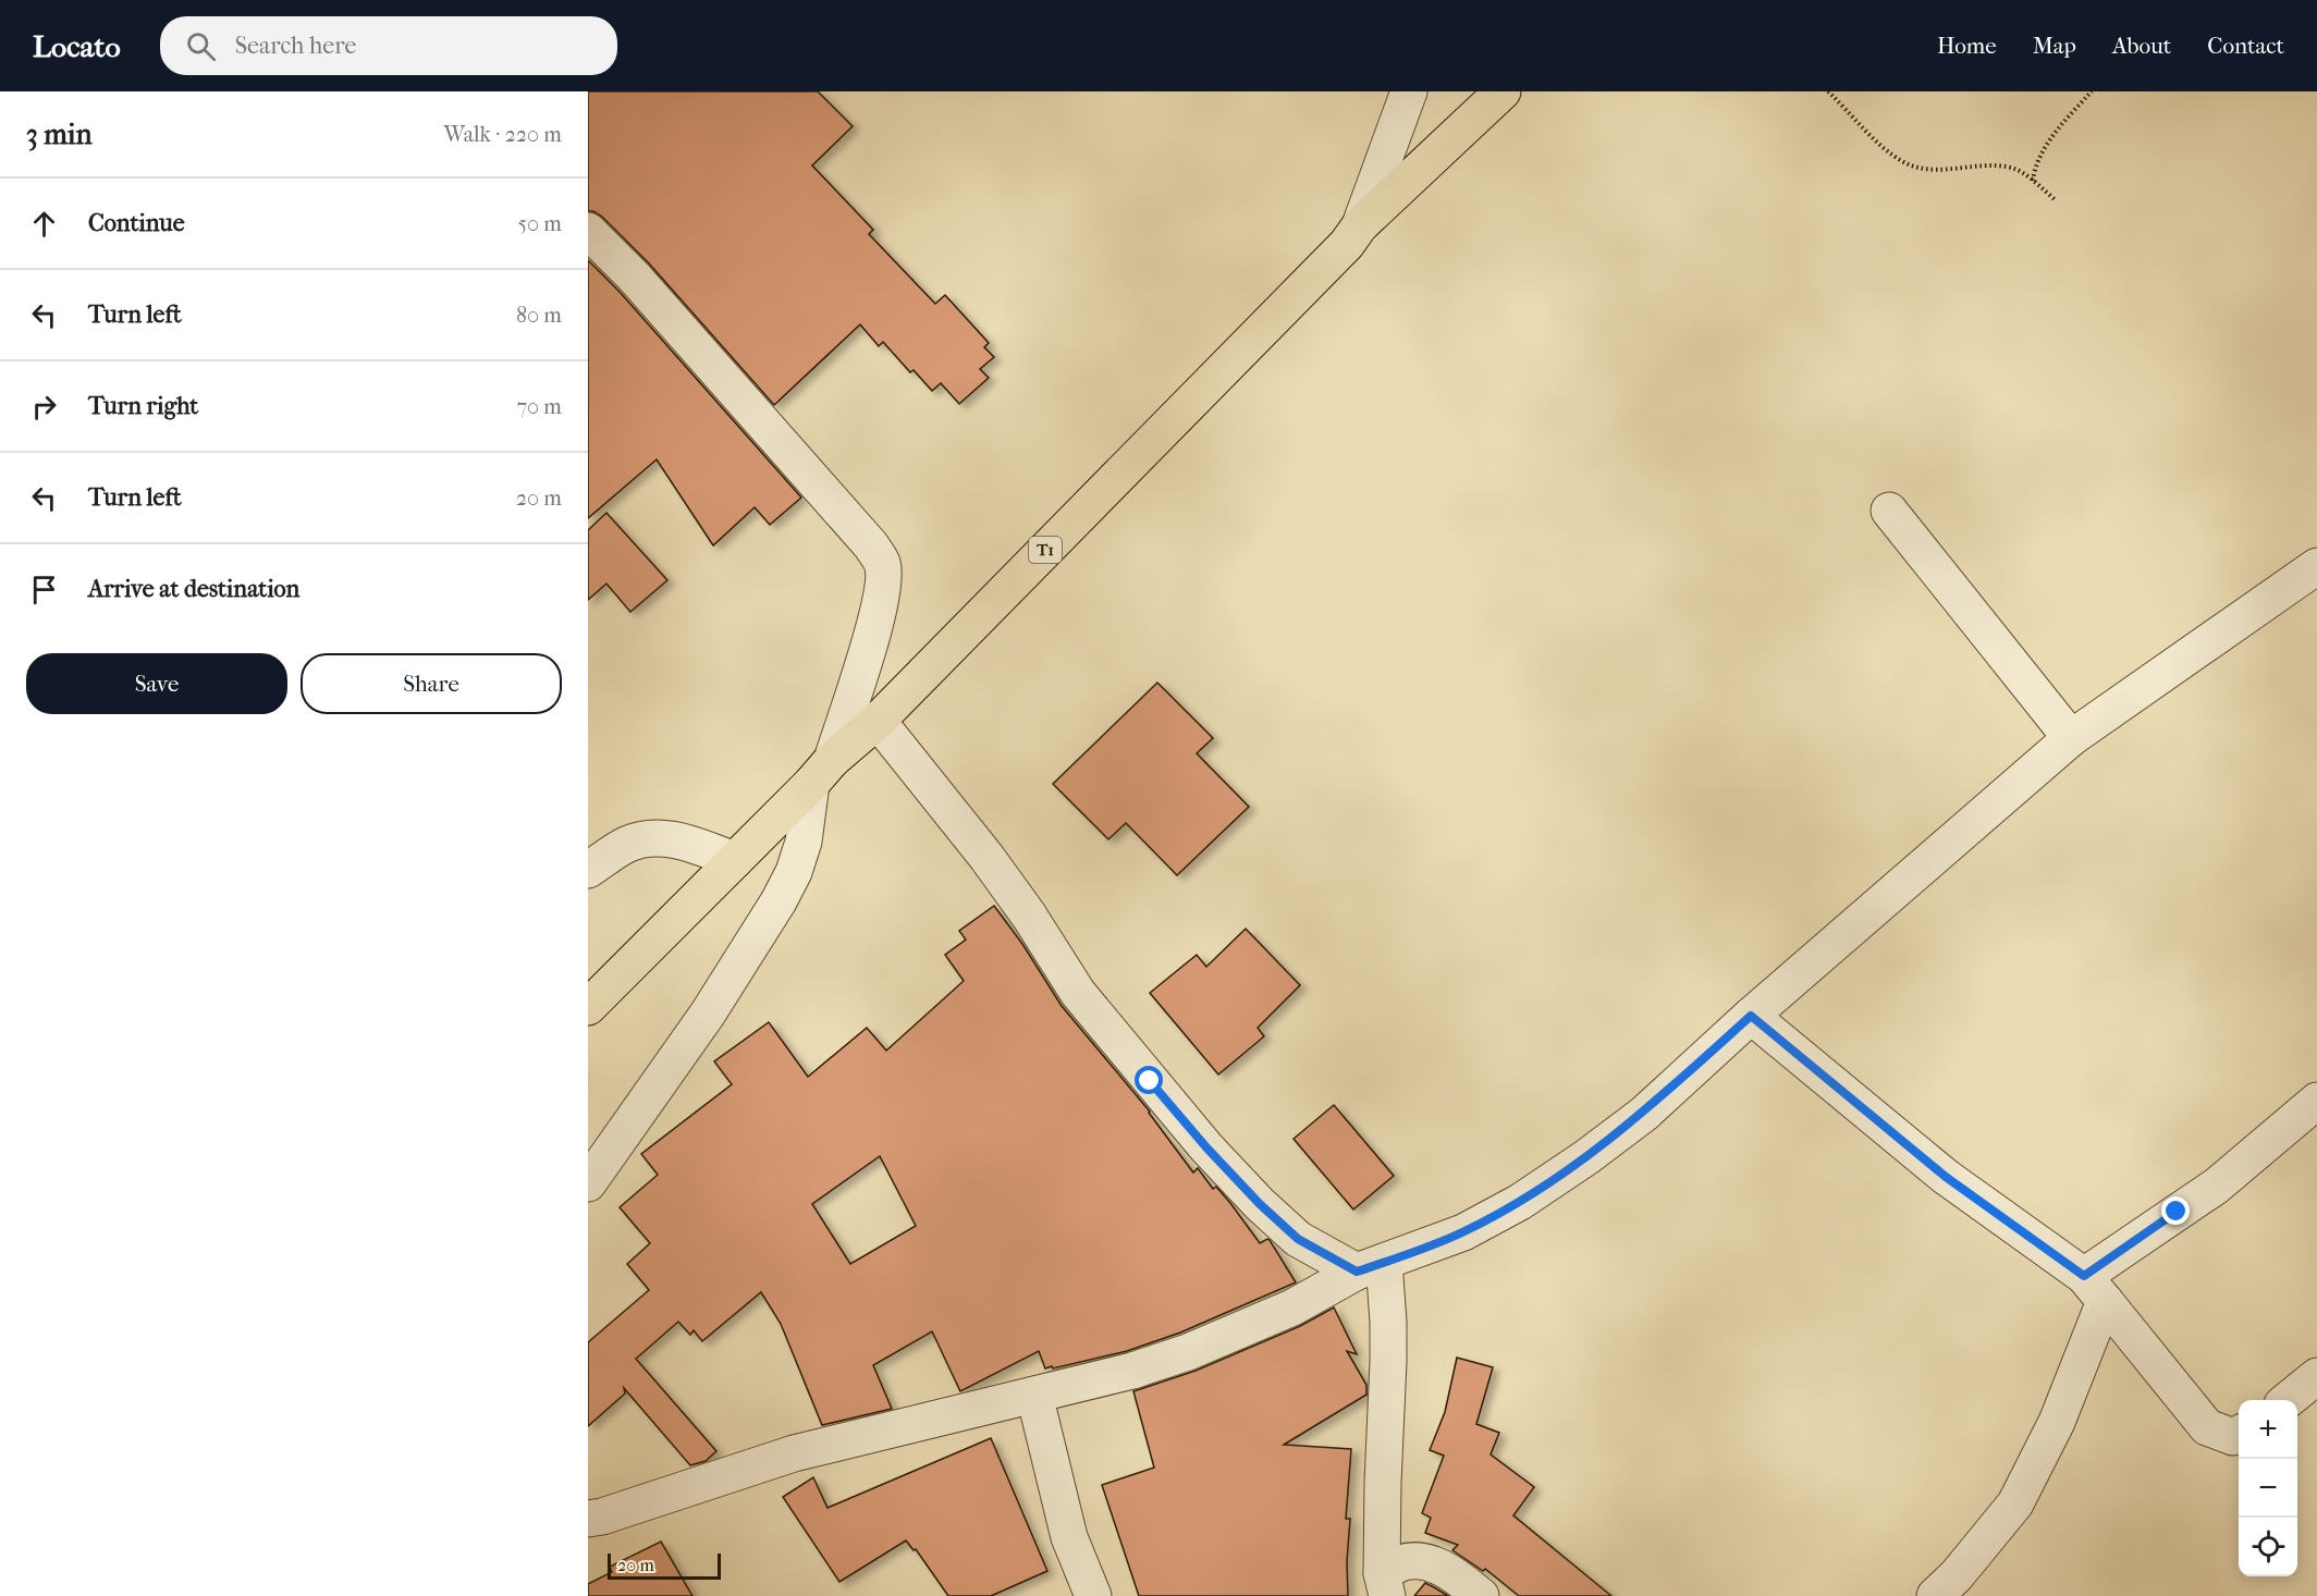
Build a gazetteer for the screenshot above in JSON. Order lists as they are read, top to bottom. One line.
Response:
{"streets":{"highway":["T1"]},"scale_bar":"20 m","page":{"header":"Locato","search":"Search here","nav":["Home","Map","About","Contact"],"heading":["3 min","Walk · 220 m"],"list":[["Continue","50 m"],["Turn left","80 m"],["Turn right","70 m"],["Turn left","20 m"],"Arrive at destination"],"buttons":["Save","Share"],"map_buttons":["+","−"],"scale":"20 m"}}
